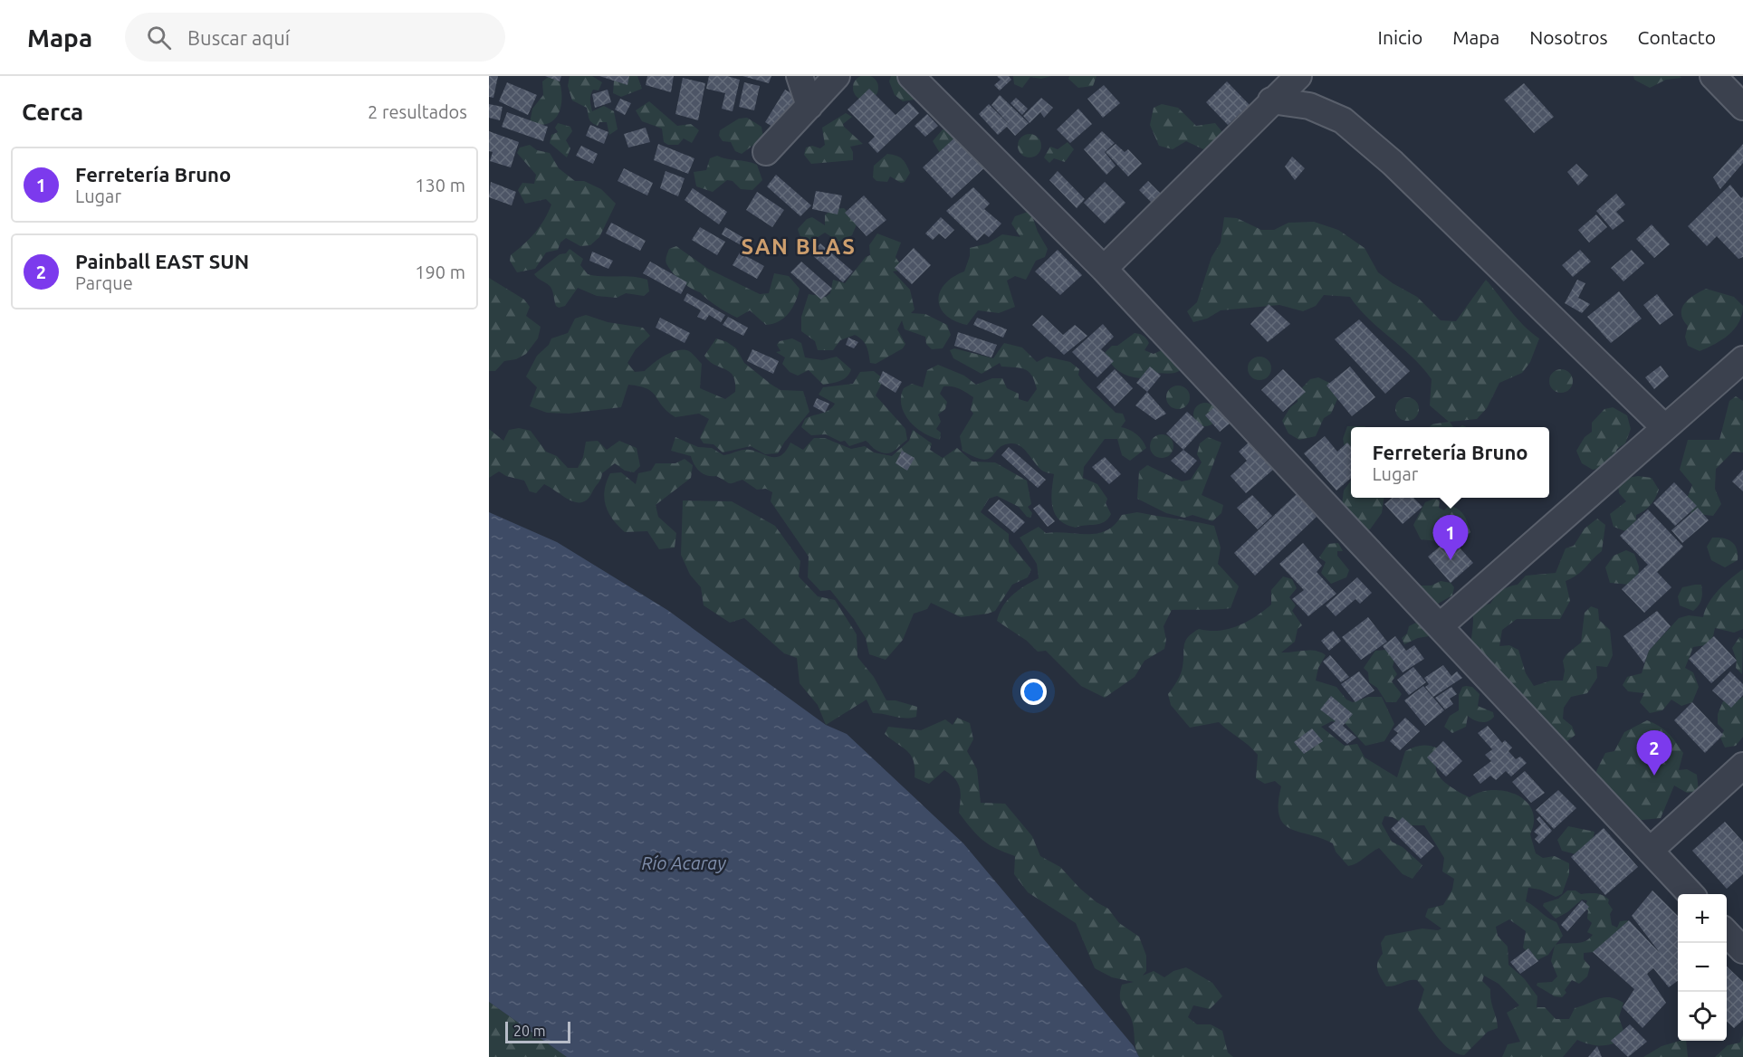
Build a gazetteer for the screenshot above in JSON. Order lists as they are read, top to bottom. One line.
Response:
{"districts":["SAN BLAS"],"water":["Río Acaray"],"scale_bar":"20 m","page":{"header":"Mapa","search":"Buscar aquí","nav":["Inicio","Mapa","Nosotros","Contacto"],"heading":["Cerca","2 resultados"],"list":[{"mark":"1","name":"Ferretería Bruno","note":"Lugar","value":"130 m"},{"mark":"2","name":"Painball EAST SUN","note":"Parque","value":"190 m"}],"popup":["Ferretería Bruno","Lugar"],"pins":["1","2"],"map_buttons":["+","−"],"scale":"20 m"}}
